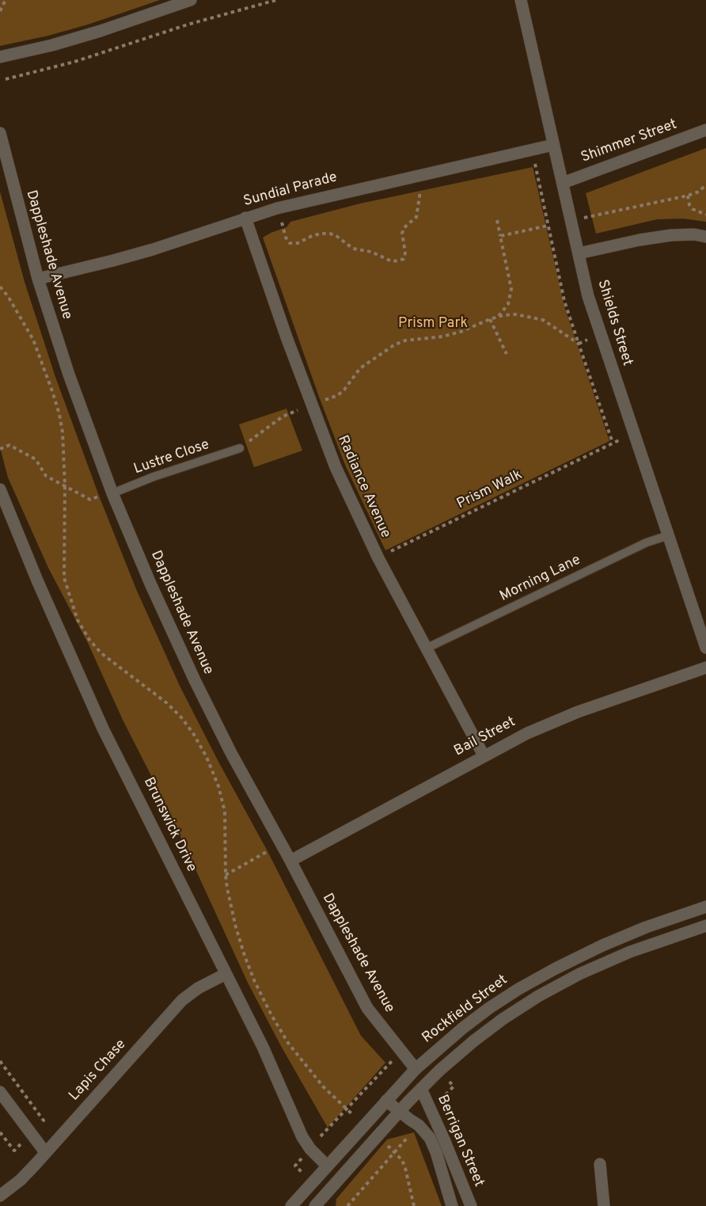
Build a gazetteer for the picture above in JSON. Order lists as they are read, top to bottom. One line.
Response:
{"streets":{"street":["Shimmer Street","Sundial Parade","Dappleshade Avenue","Shields Street","Radiance Avenue","Bail Street","Brunswick Drive","Rockfield Street","Lapis Chase","Berrigan Street"],"lane":["Lustre Close","Morning Lane"],"path":["Prism Walk"]},"crossings":[["Shimmer Street","Shields Street"],["Sundial Parade","Dappleshade Avenue"],["Sundial Parade","Shields Street"],["Sundial Parade","Radiance Avenue"],["Dappleshade Avenue","Lustre Close"],["Dappleshade Avenue","Bail Street"],["Dappleshade Avenue","Rockfield Street"],["Dappleshade Avenue","Berrigan Street"],["Shields Street","Morning Lane"],["Radiance Avenue","Prism Walk"],["Radiance Avenue","Morning Lane"],["Radiance Avenue","Bail Street"],["Brunswick Drive","Rockfield Street"],["Brunswick Drive","Lapis Chase"],["Rockfield Street","Berrigan Street"]],"parks":["Prism Park"]}
